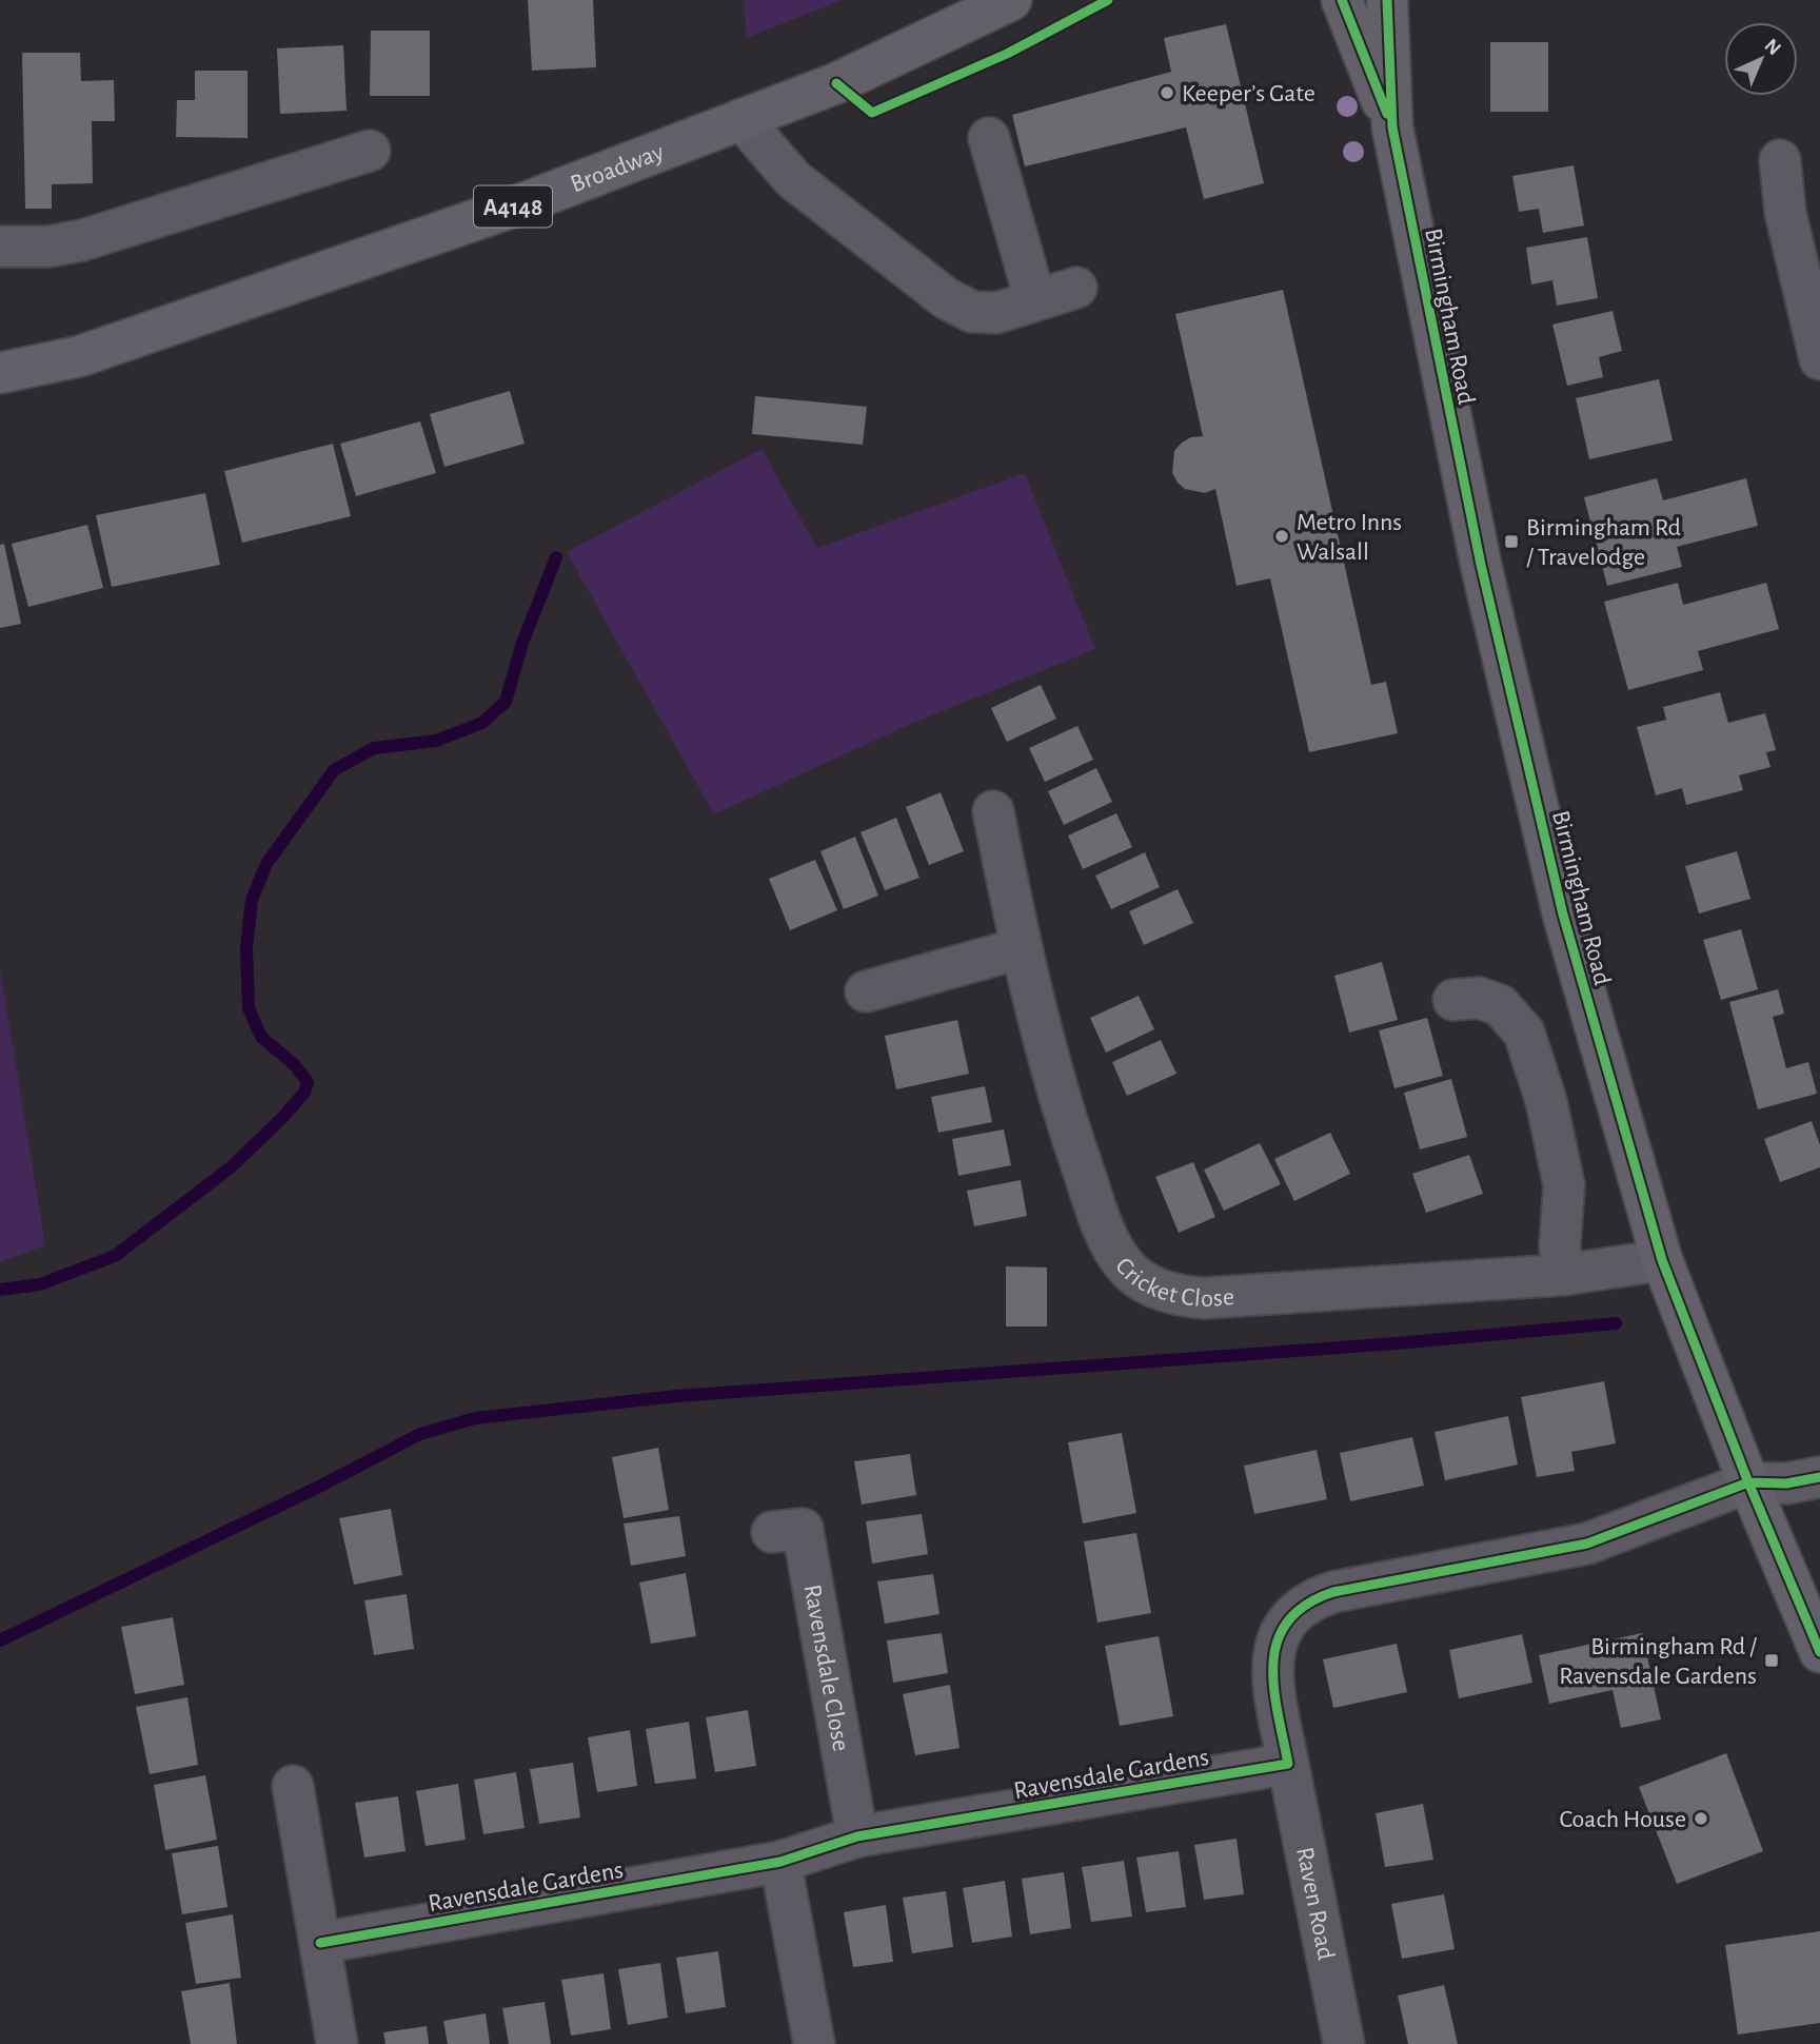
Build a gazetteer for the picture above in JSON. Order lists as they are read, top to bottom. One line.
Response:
{"streets":{"highway":["Broadway","A4148","Birmingham Road"],"street":["Cricket Close","Ravensdale Close","Ravensdale Gardens","Raven Road"]},"crossings":[["Birmingham Road","Cricket Close"],["Ravensdale Close","Ravensdale Gardens"],["Ravensdale Gardens","Raven Road"]],"places":{"other":["Keeper’s Gate","Metro Inns Walsall","Coach House"],"transit":["Birmingham Rd / Travelodge","Birmingham Rd / Ravensdale Gardens"]},"north":"top right"}
